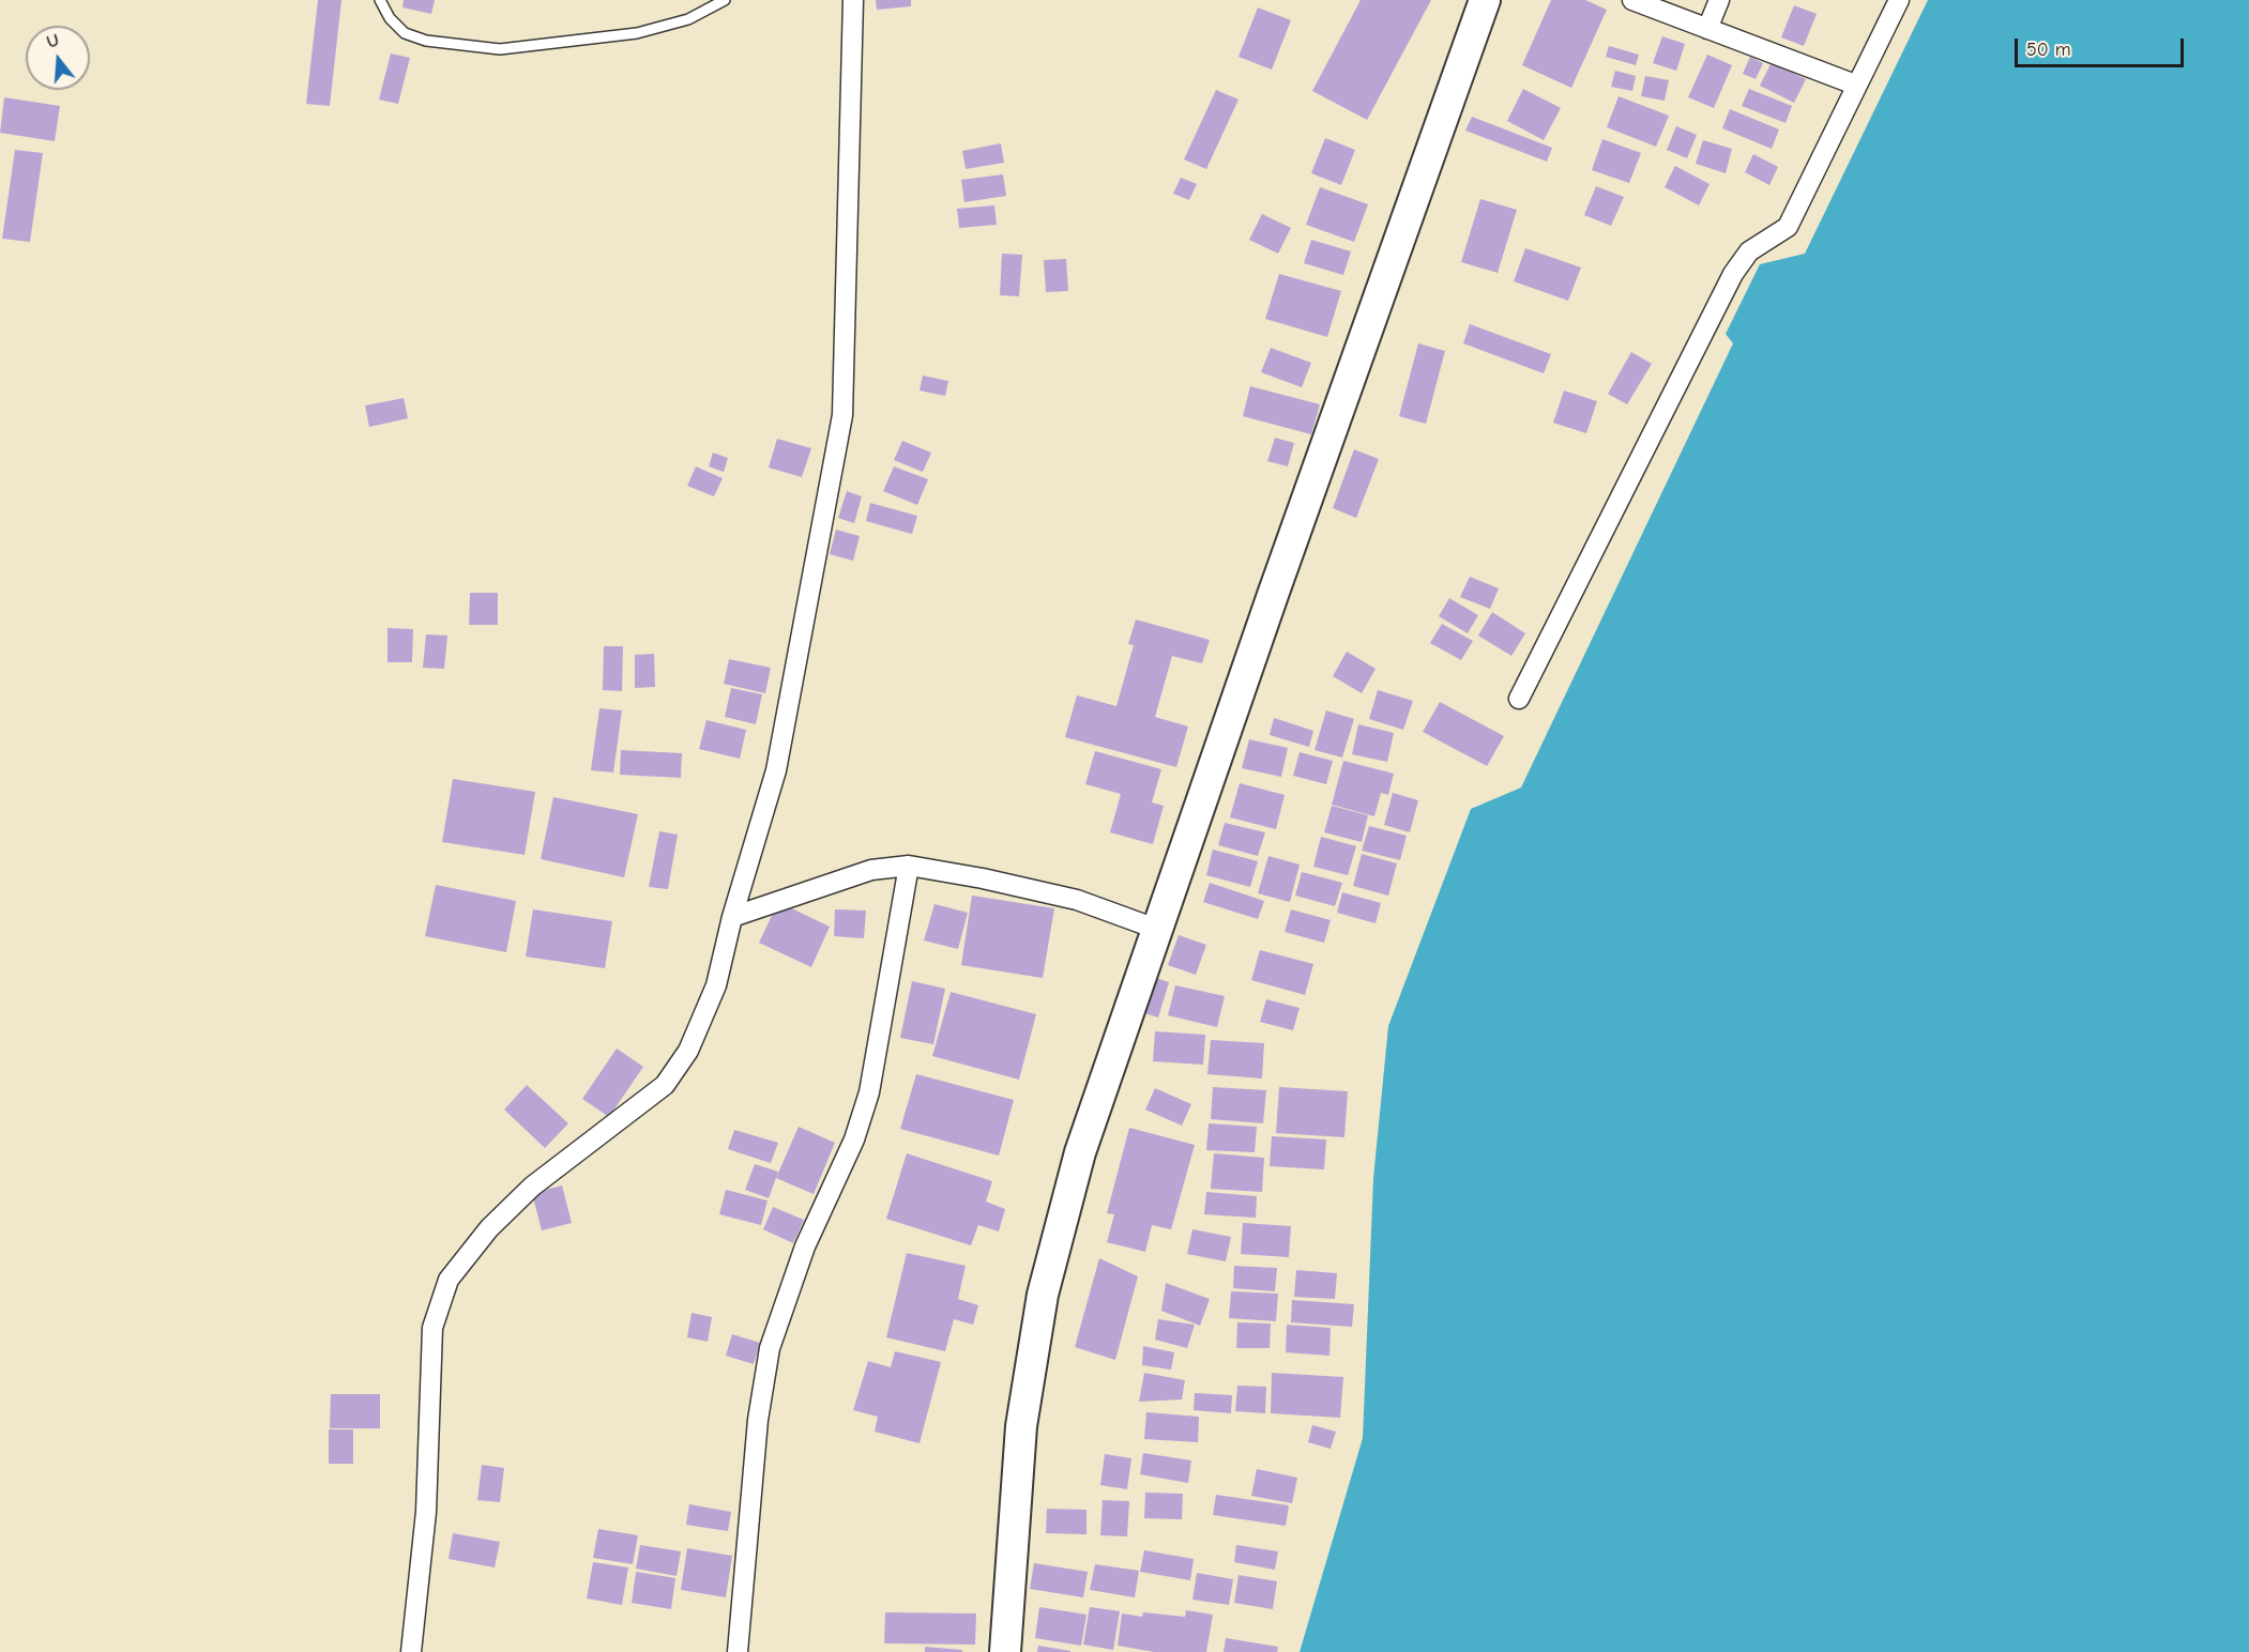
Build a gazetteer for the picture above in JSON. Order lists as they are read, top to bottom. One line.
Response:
{"scale_bar":"50 m","north":"top"}
